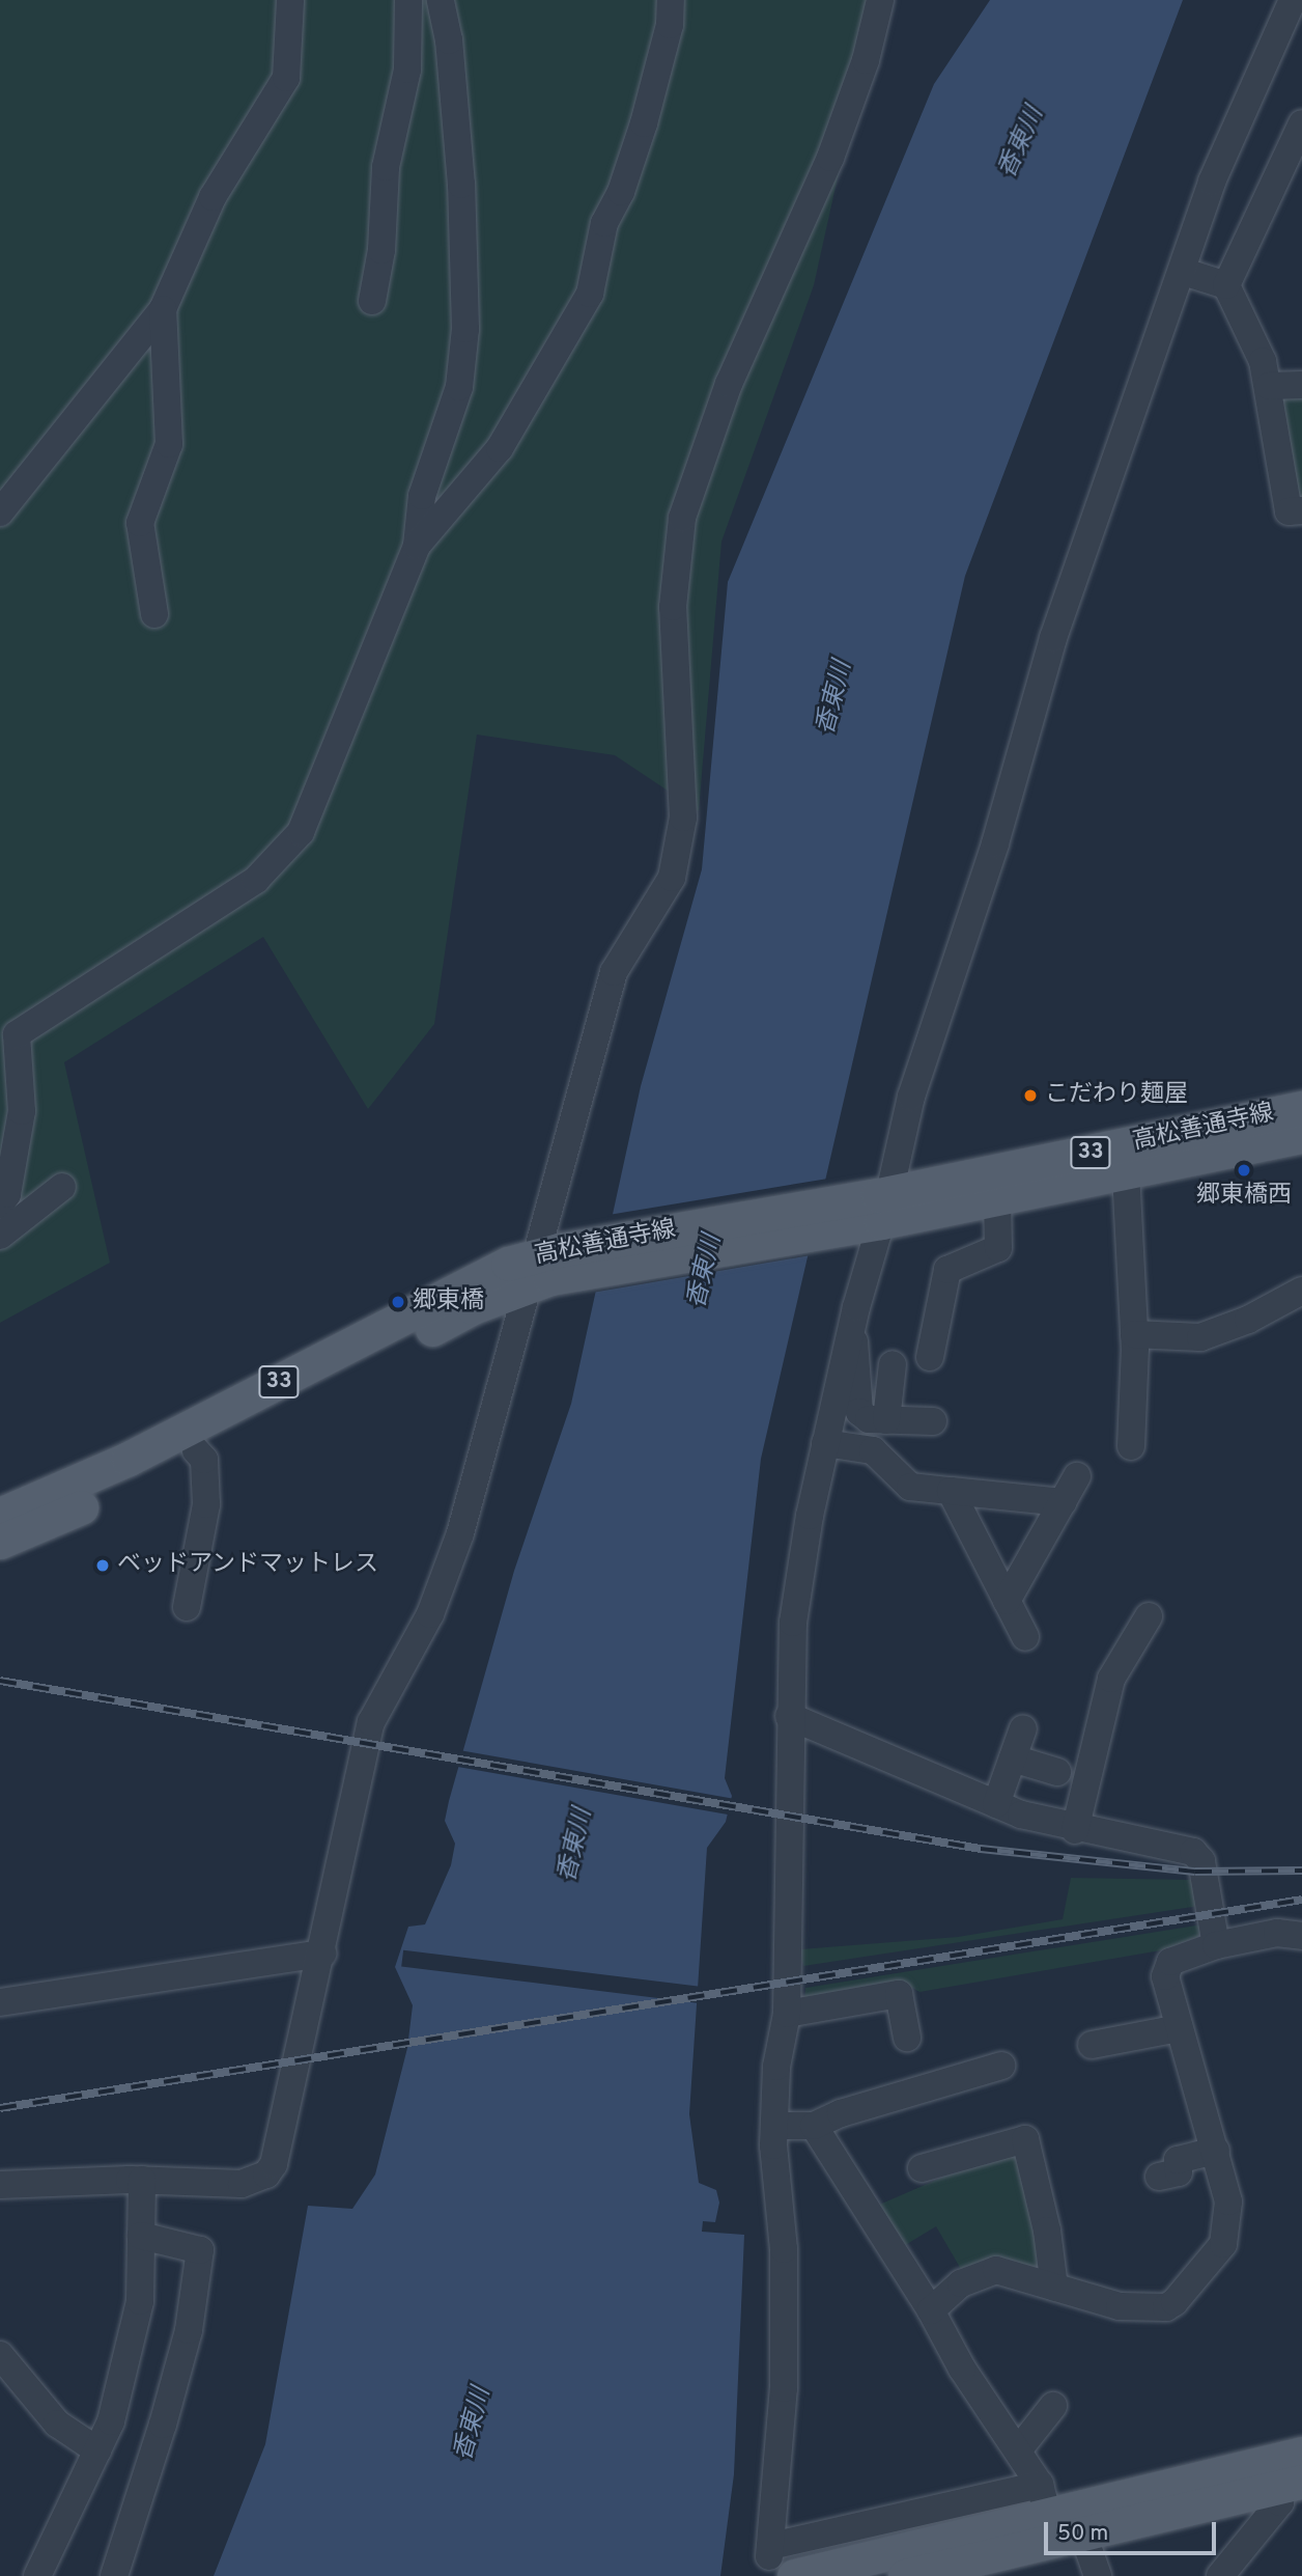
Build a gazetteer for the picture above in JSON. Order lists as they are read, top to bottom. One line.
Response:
{"streets":{"main road":["高松善通寺線","33"]},"water":["香東川"],"places":["こだわり麺屋","郷東橋西","郷東橋","ベッドアンドマットレス"],"scale_bar":"50 m"}
